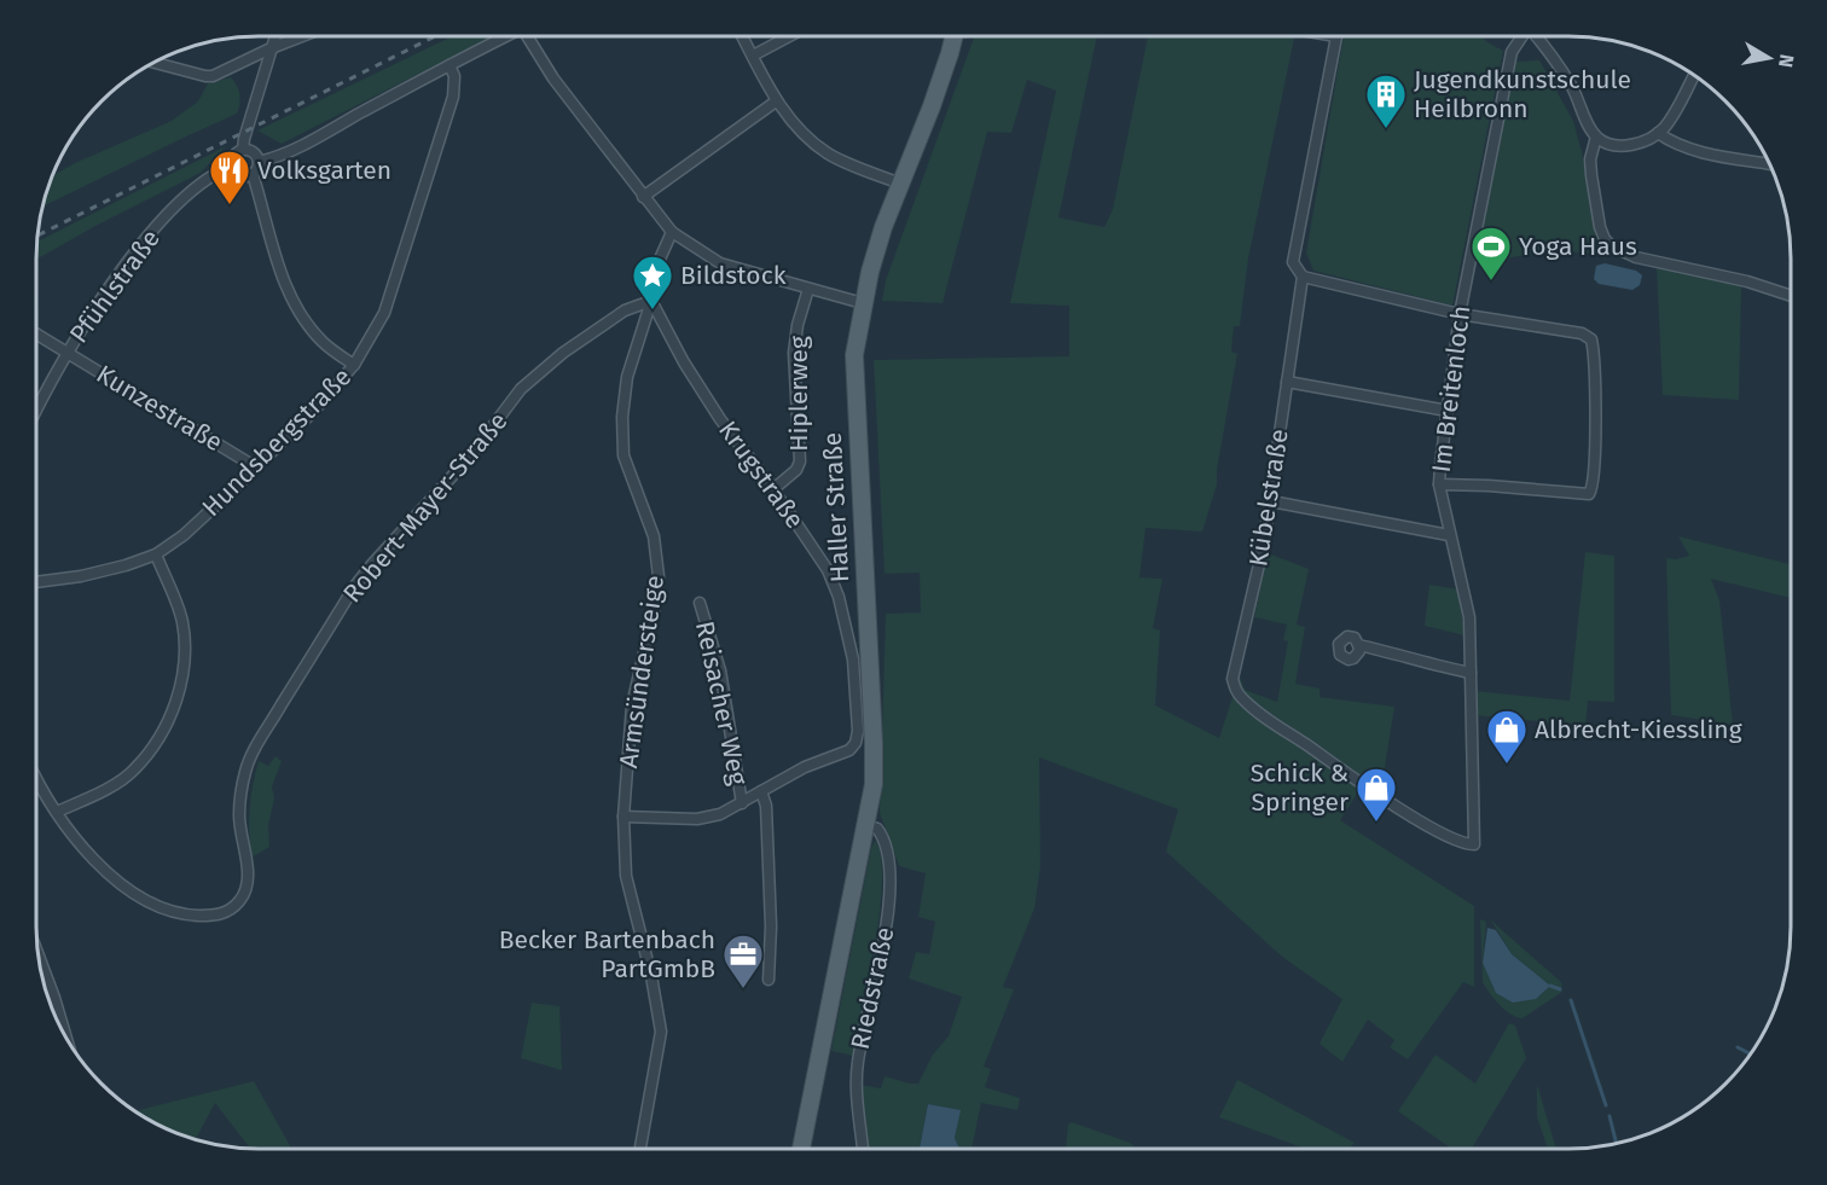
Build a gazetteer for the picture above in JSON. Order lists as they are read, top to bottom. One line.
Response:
{"streets":{"main road":["Haller Straße"],"street":["Pfühlstraße","Im Breitenloch","Hiplerweg","Kunzestraße","Hundsbergstraße","Krugstraße","Kübelstraße","Robert-Mayer-Straße","Armsündersteige","Reisacher Weg","Riedstraße"]},"crossings":[["Pfühlstraße","Kunzestraße"],["Im Breitenloch","Kübelstraße"],["Hiplerweg","Krugstraße"],["Kunzestraße","Hundsbergstraße"],["Krugstraße","Robert-Mayer-Straße"],["Krugstraße","Armsündersteige"],["Robert-Mayer-Straße","Armsündersteige"],["Haller Straße","Riedstraße"]],"places":{"building":["Jugendkunstschule Heilbronn"],"restaurant":["Volksgarten"],"sports":["Yoga Haus"],"place":["Bildstock"],"shop":["Albrecht-Kiessling","Schick & Springer"],"office":["Becker Bartenbach PartGmbB"]},"north":"right"}
